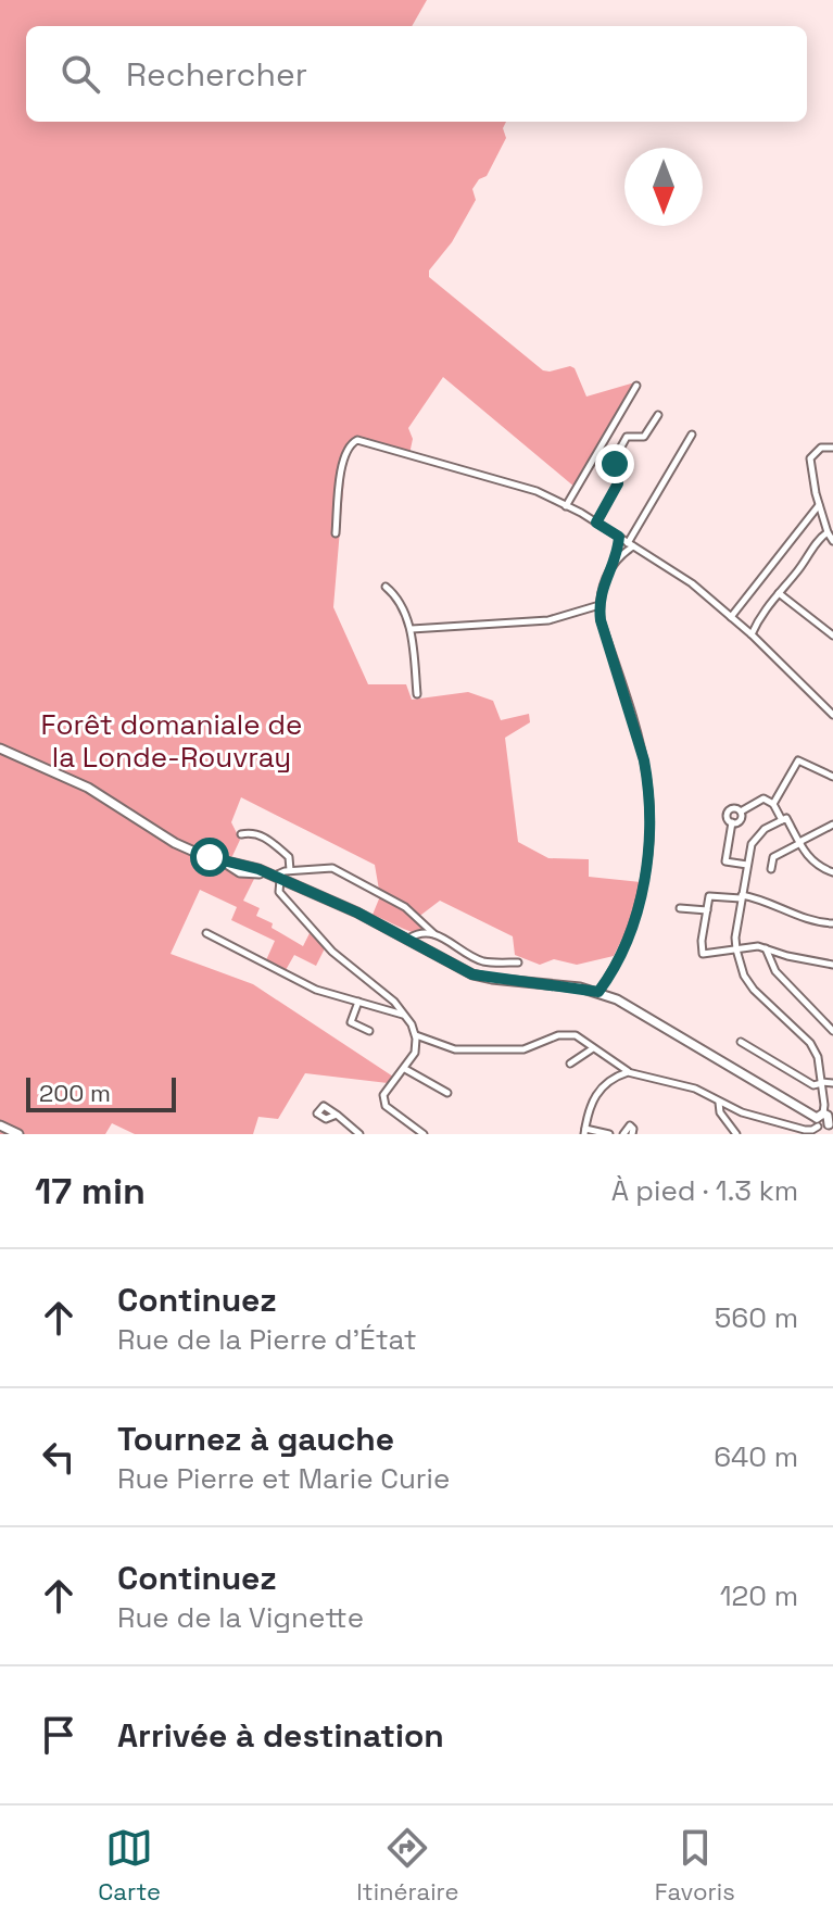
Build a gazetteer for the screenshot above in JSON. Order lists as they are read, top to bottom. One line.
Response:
{"parks":["Forêt domaniale de la Londe-Rouvray"],"scale_bar":"200 m","north":"bottom","page":{"search":"Rechercher","scale":"200 m","heading":["17 min","À pied · 1.3 km"],"list":[["Continuez","Rue de la Pierre d'État","560 m"],["Tournez à gauche","Rue Pierre et Marie Curie","640 m"],["Continuez","Rue de la Vignette","120 m"],"Arrivée à destination"],"nav":["Carte","Itinéraire","Favoris"]}}
